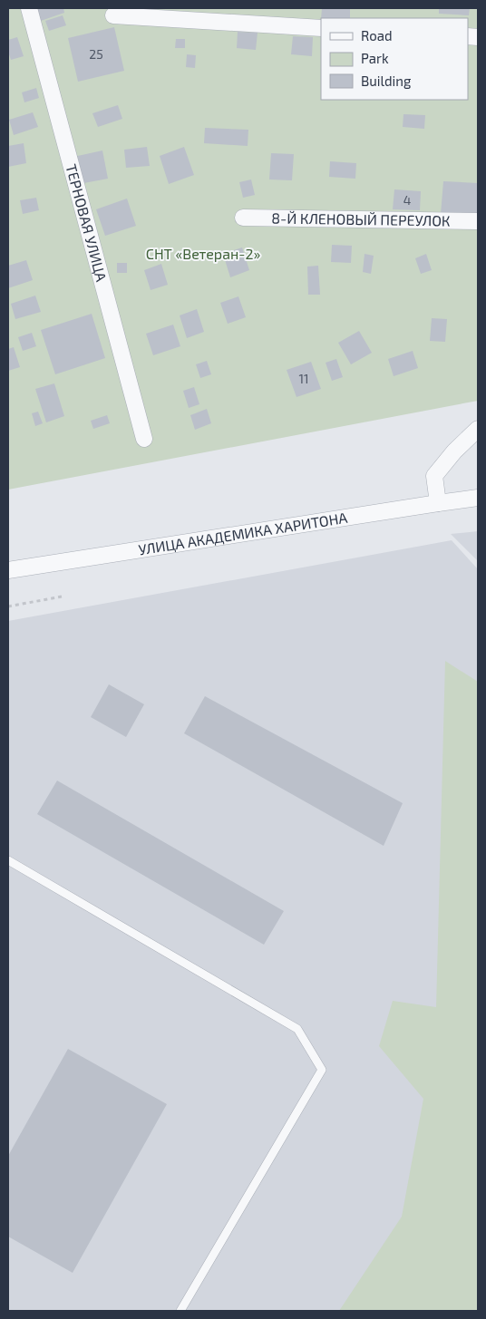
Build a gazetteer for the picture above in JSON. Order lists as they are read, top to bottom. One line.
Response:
{"streets":{"street":["8-Й КЛЕНОВЫЙ ПЕРЕУЛОК","ТЕРНОВАЯ УЛИЦА","УЛИЦА АКАДЕМИКА ХАРИТОНА"]},"parks":["СНТ «Ветеран-2»"],"house_numbers":["25","4","11"],"legend":["Road","Park","Building"]}
